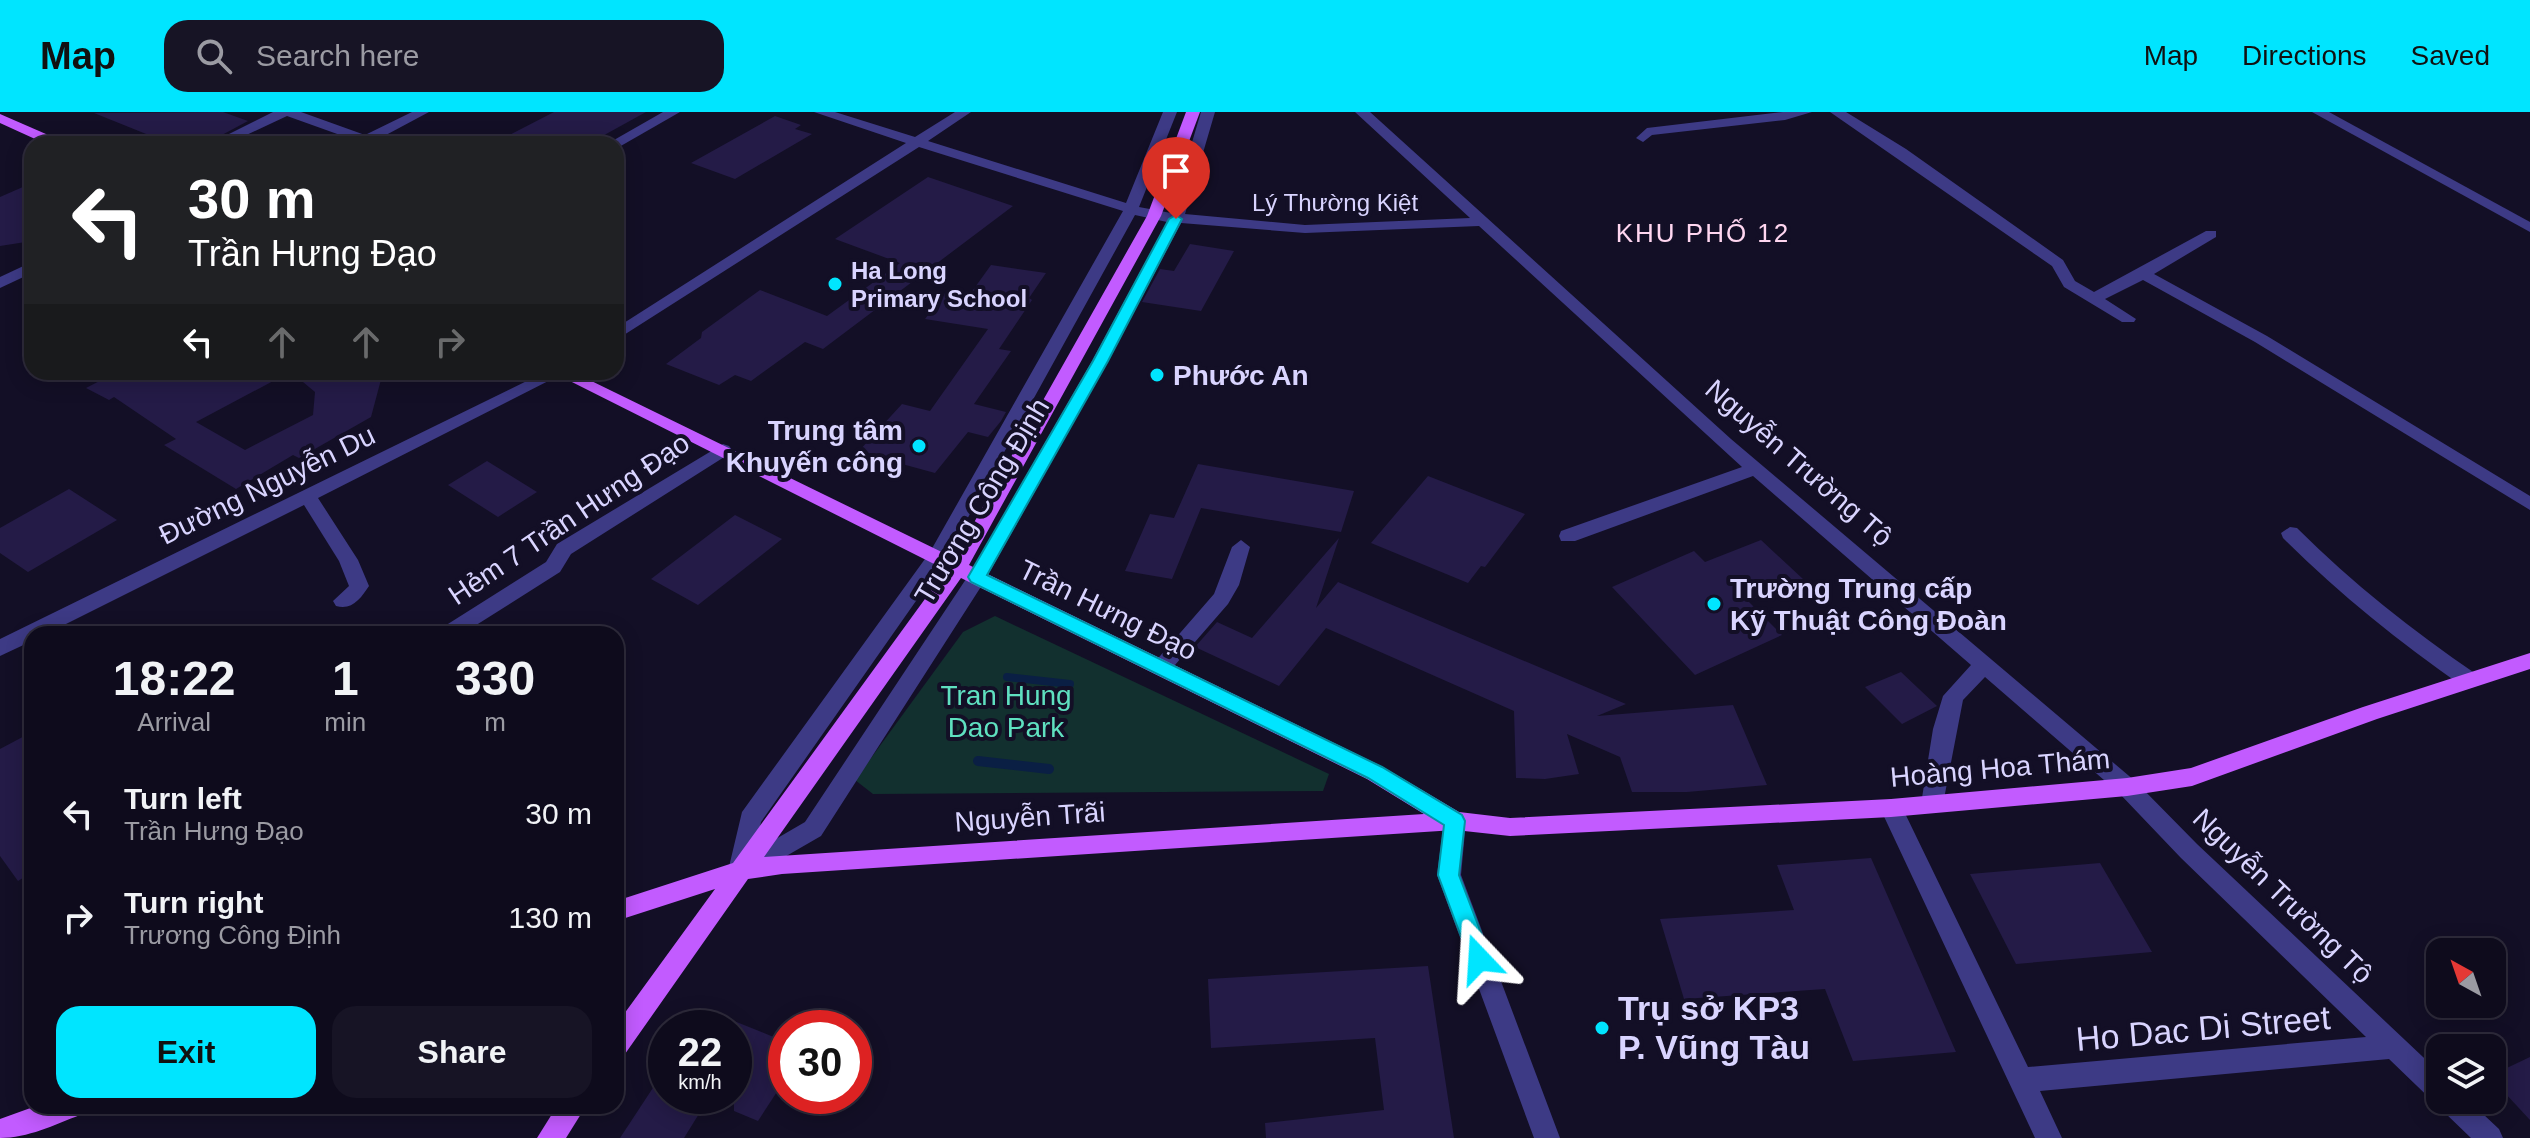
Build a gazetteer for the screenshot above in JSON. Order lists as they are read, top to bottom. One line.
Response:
{"streets":{"main road":["Trương Công Định","Trần Hưng Đạo","Hoàng Hoa Thám","Nguyễn Trãi"],"street":["Lý Thường Kiệt","Nguyễn Trường Tộ","Đường Nguyễn Du","Hẻm 7 Trần Hưng Đạo","Ho Dac Di Street"]},"crossings":[["Lý Thường Kiệt","Nguyễn Trường Tộ"],["Lý Thường Kiệt","Trương Công Định"],["Nguyễn Trường Tộ","Hoàng Hoa Thám"],["Nguyễn Trường Tộ","Ho Dac Di Street"],["Trương Công Định","Trần Hưng Đạo"],["Trương Công Định","Nguyễn Trãi"],["Hẻm 7 Trần Hưng Đạo","Trần Hưng Đạo"],["Trần Hưng Đạo","Hoàng Hoa Thám"],["Trần Hưng Đạo","Nguyễn Trãi"],["Hoàng Hoa Thám","Nguyễn Trãi"]],"districts":["KHU PHỐ 12"],"parks":["Tran Hung Dao Park"],"places":["Ha Long Primary School","Phước An","Trung tâm Khuyến công","Trường Trung cấp Kỹ Thuật Công Đoàn","Trụ sở KP3 P. Vũng Tàu"],"north":"top left","page":{"header":"Map","search":"Search here","nav":["Map","Directions","Saved"],"turn":["30 m","Trần Hưng Đạo"],"eta":["18:22","Arrival","1","min","330","m"],"list":[{"name":"Turn left","note":"Trần Hưng Đạo","value":"30 m"},{"name":"Turn right","note":"Trương Công Định","value":"130 m"}],"buttons":["Exit","Share"],"speed":"22 km/h","limit":"30"}}
